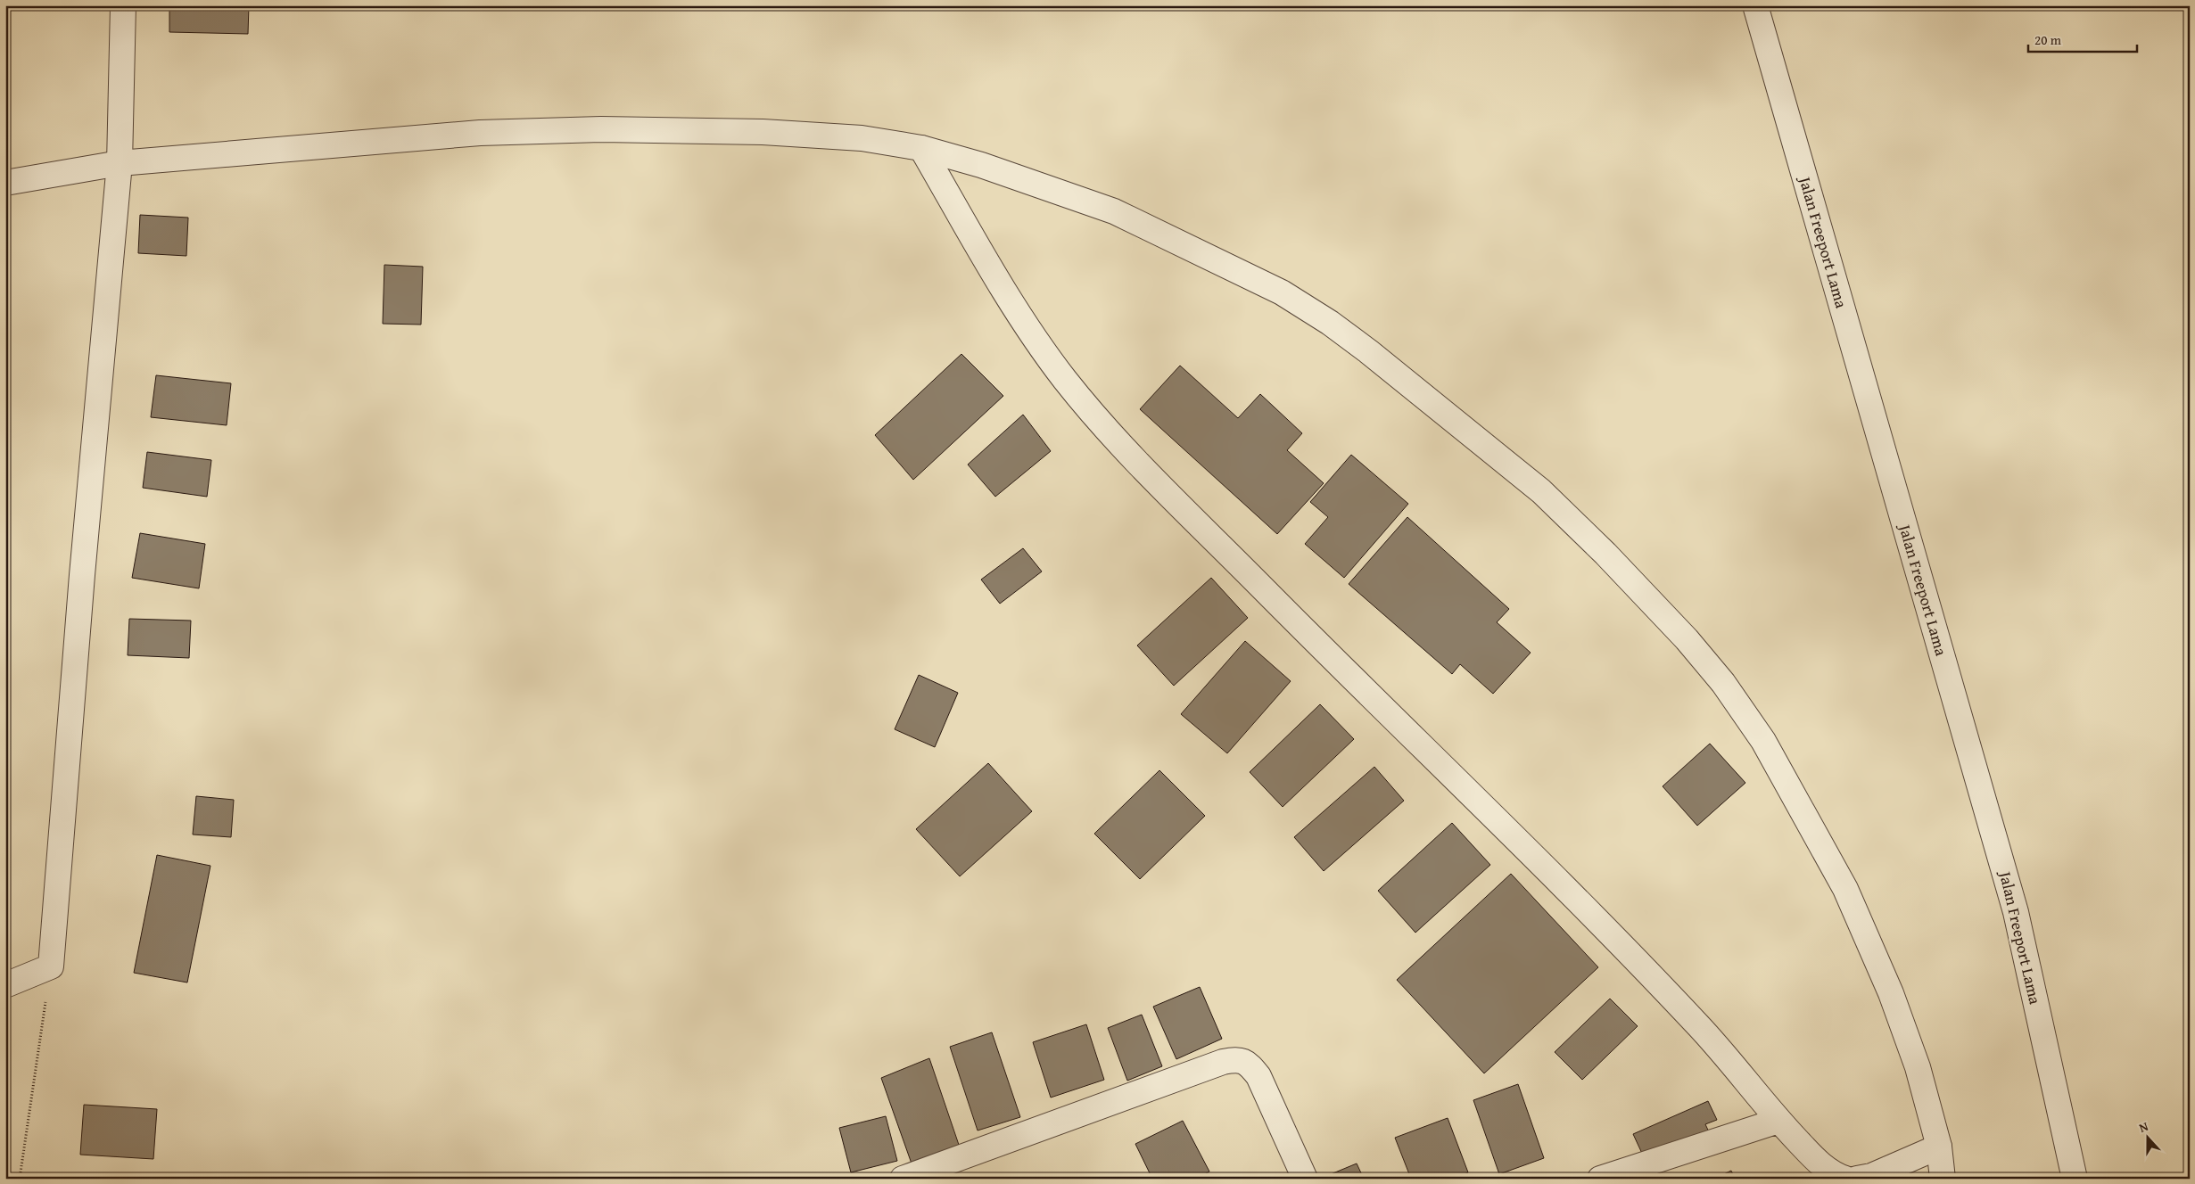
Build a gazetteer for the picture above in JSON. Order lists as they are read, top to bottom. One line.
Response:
{"streets":{"street":["Jalan Freeport Lama"]},"scale_bar":"20 m","north":"top"}
